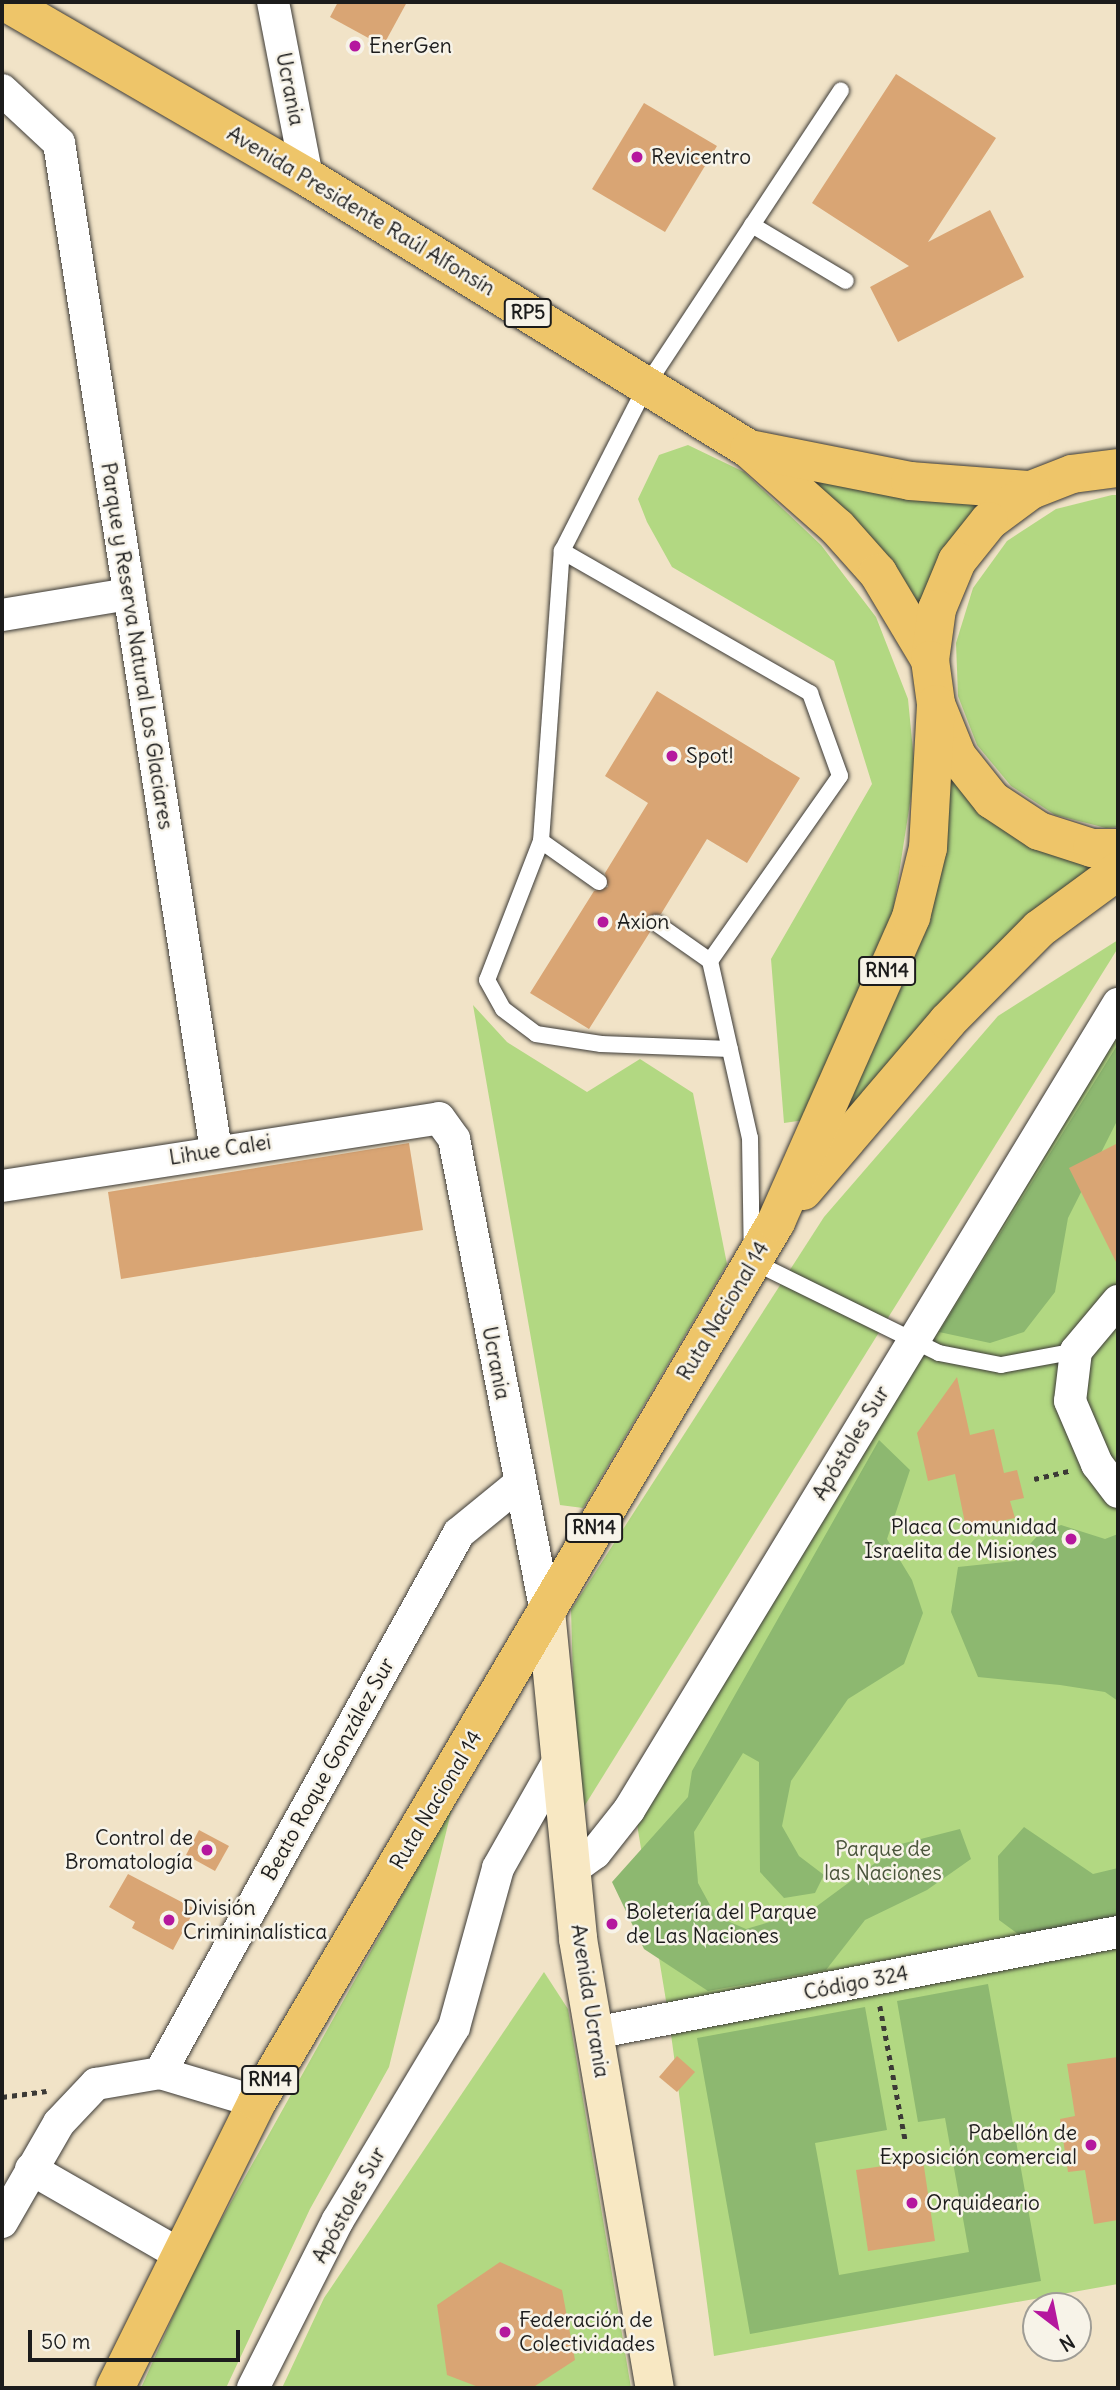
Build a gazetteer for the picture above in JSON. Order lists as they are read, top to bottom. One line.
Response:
{"streets":{"main road":["Avenida Presidente Raúl Alfonsín","RP5","RN14","Ruta Nacional 14","Avenida Ucrania"],"street":["Ucrania","Parque y Reserva Natural Los Glaciares","Lihue Calei","Apóstoles Sur","Beato Roque González Sur","Código 324"]},"crossings":[["Ucrania","Avenida Presidente Raúl Alfonsín"],["Ucrania","Lihue Calei"],["Ucrania","Ruta Nacional 14"],["Ucrania","Beato Roque González Sur"],["Ucrania","Avenida Ucrania"],["Avenida Presidente Raúl Alfonsín","RN14"],["Parque y Reserva Natural Los Glaciares","Lihue Calei"],["RN14","Ruta Nacional 14"],["Ruta Nacional 14","Avenida Ucrania"],["Apóstoles Sur","Avenida Ucrania"],["Código 324","Avenida Ucrania"]],"parks":["Parque de las Naciones"],"places":["EnerGen","Revicentro","Spot!","Axion","Placa Comunidad Israelita de Misiones","Control de Bromatología","División Crimininalística","Boletería del Parque de Las Naciones","Pabellón de Exposición comercial","Orquideario","Federación de Colectividades"],"scale_bar":"50 m","north":"bottom right"}
